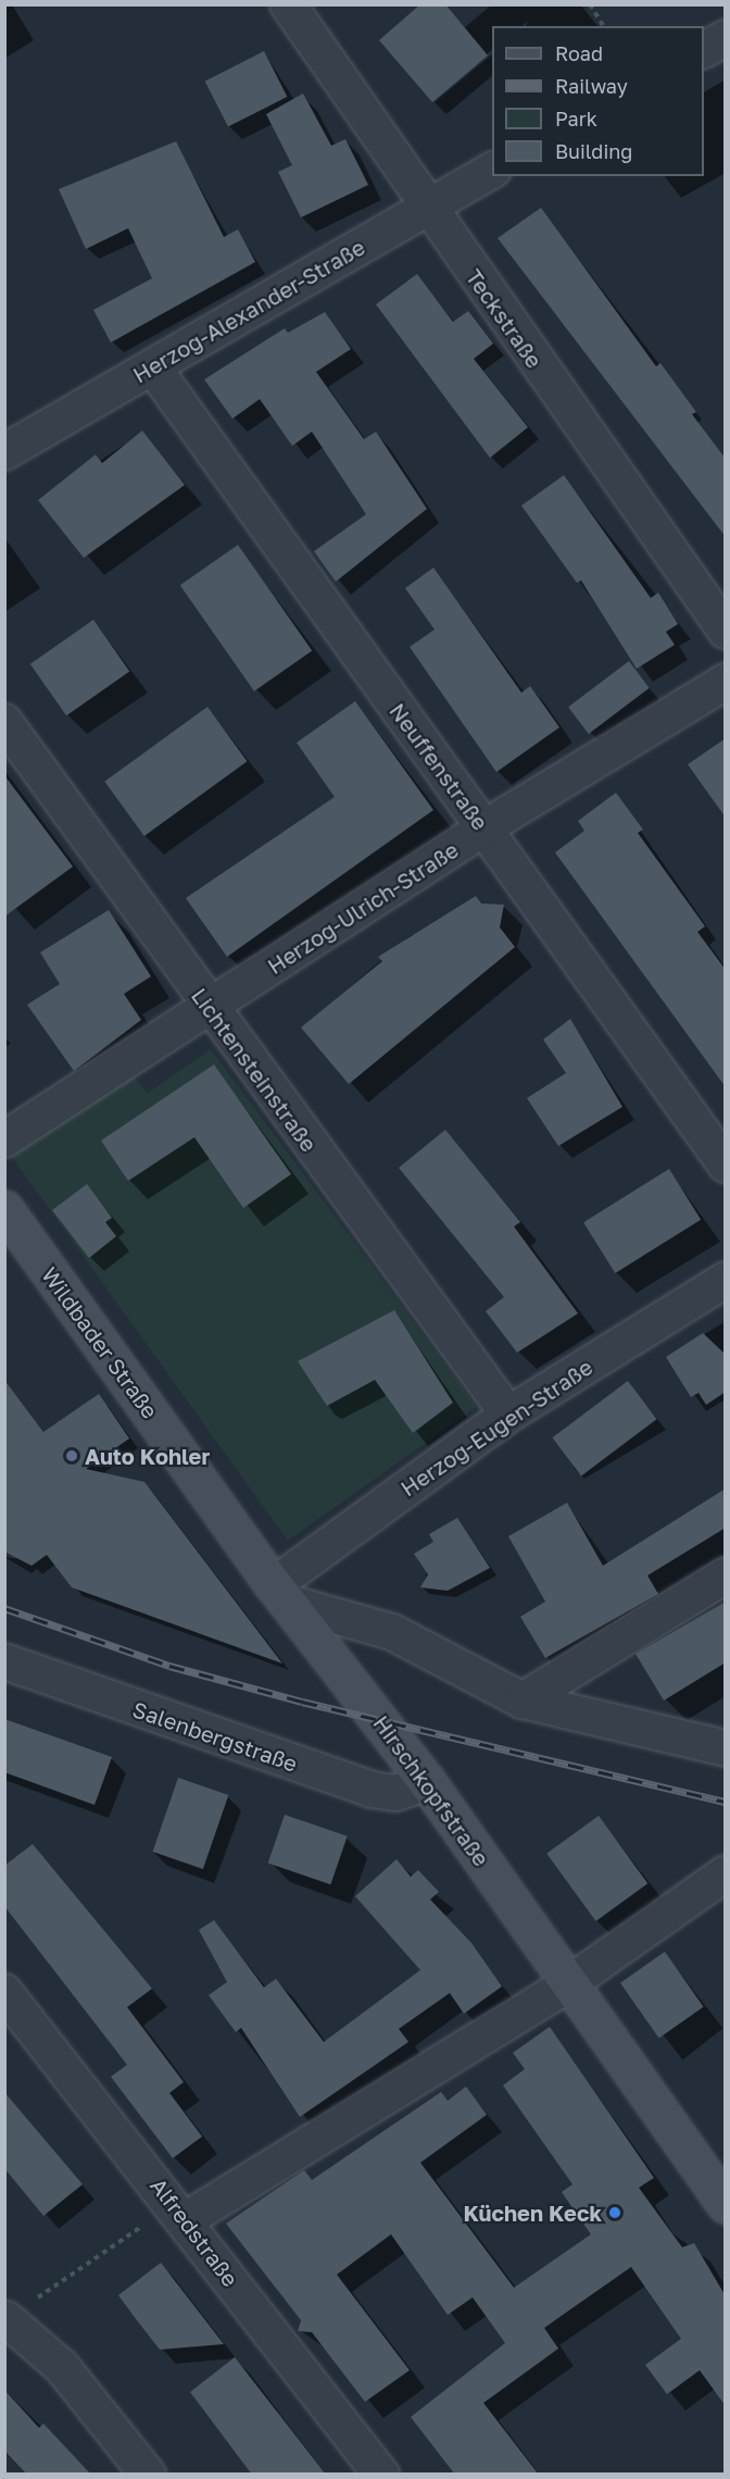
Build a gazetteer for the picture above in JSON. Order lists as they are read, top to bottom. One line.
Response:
{"streets":{"main road":["Wildbader Straße","Hirschkopfstraße"],"street":["Herzog-Alexander-Straße","Teckstraße","Neuffenstraße","Herzog-Ulrich-Straße","Lichtensteinstraße","Herzog-Eugen-Straße","Salenbergstraße","Alfredstraße"]},"crossings":[["Herzog-Alexander-Straße","Teckstraße"],["Herzog-Alexander-Straße","Neuffenstraße"],["Neuffenstraße","Herzog-Ulrich-Straße"],["Herzog-Ulrich-Straße","Lichtensteinstraße"],["Lichtensteinstraße","Herzog-Eugen-Straße"],["Wildbader Straße","Herzog-Eugen-Straße"],["Wildbader Straße","Hirschkopfstraße"],["Herzog-Eugen-Straße","Hirschkopfstraße"],["Salenbergstraße","Hirschkopfstraße"]],"places":["Auto Kohler","Küchen Keck"],"legend":["Road","Railway","Park","Building"]}
